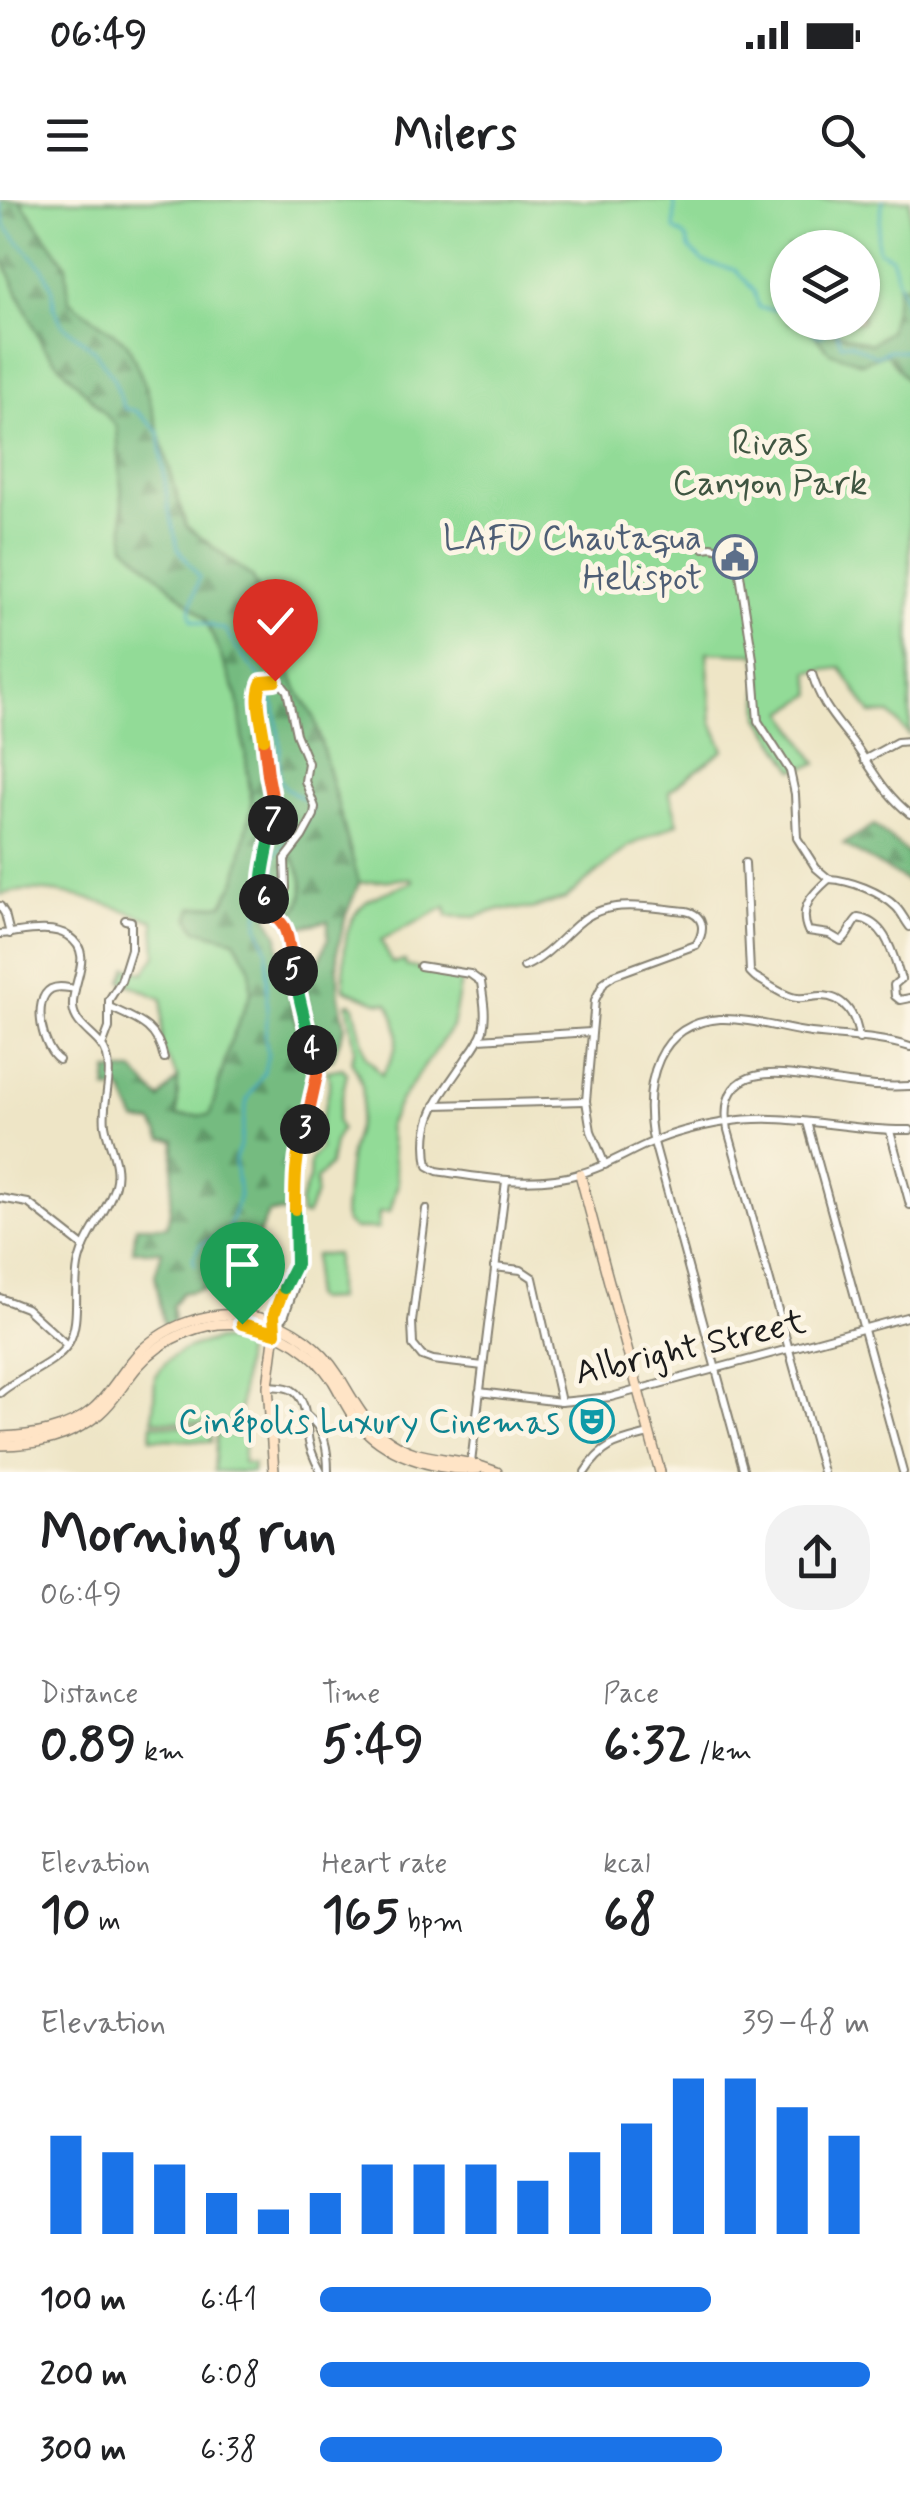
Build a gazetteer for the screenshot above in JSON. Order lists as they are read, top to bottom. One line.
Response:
{"streets":{"street":["Albright Street"]},"parks":["Rivas Canyon Park"],"places":{"public building":["LAFD Chautaqua Helispot"],"theatre":["Cinépolis Luxury Cinemas"]},"page":{"status":"06:49","header":"Milers","pins":["7","6","5","4","3"],"heading":["Morning run","06:49"],"stats":[["Distance","0.89 km"],["Time","5:49"],["Pace","6:32 /km"],["Elevation","10 m"],["Heart rate","165 bpm"],["kcal","68"]],"chart":["Elevation","39–48 m"],"list":[{"name":"100 m","note":"6:41"},{"name":"200 m","note":"6:08"},{"name":"300 m","note":"6:38"}]}}
